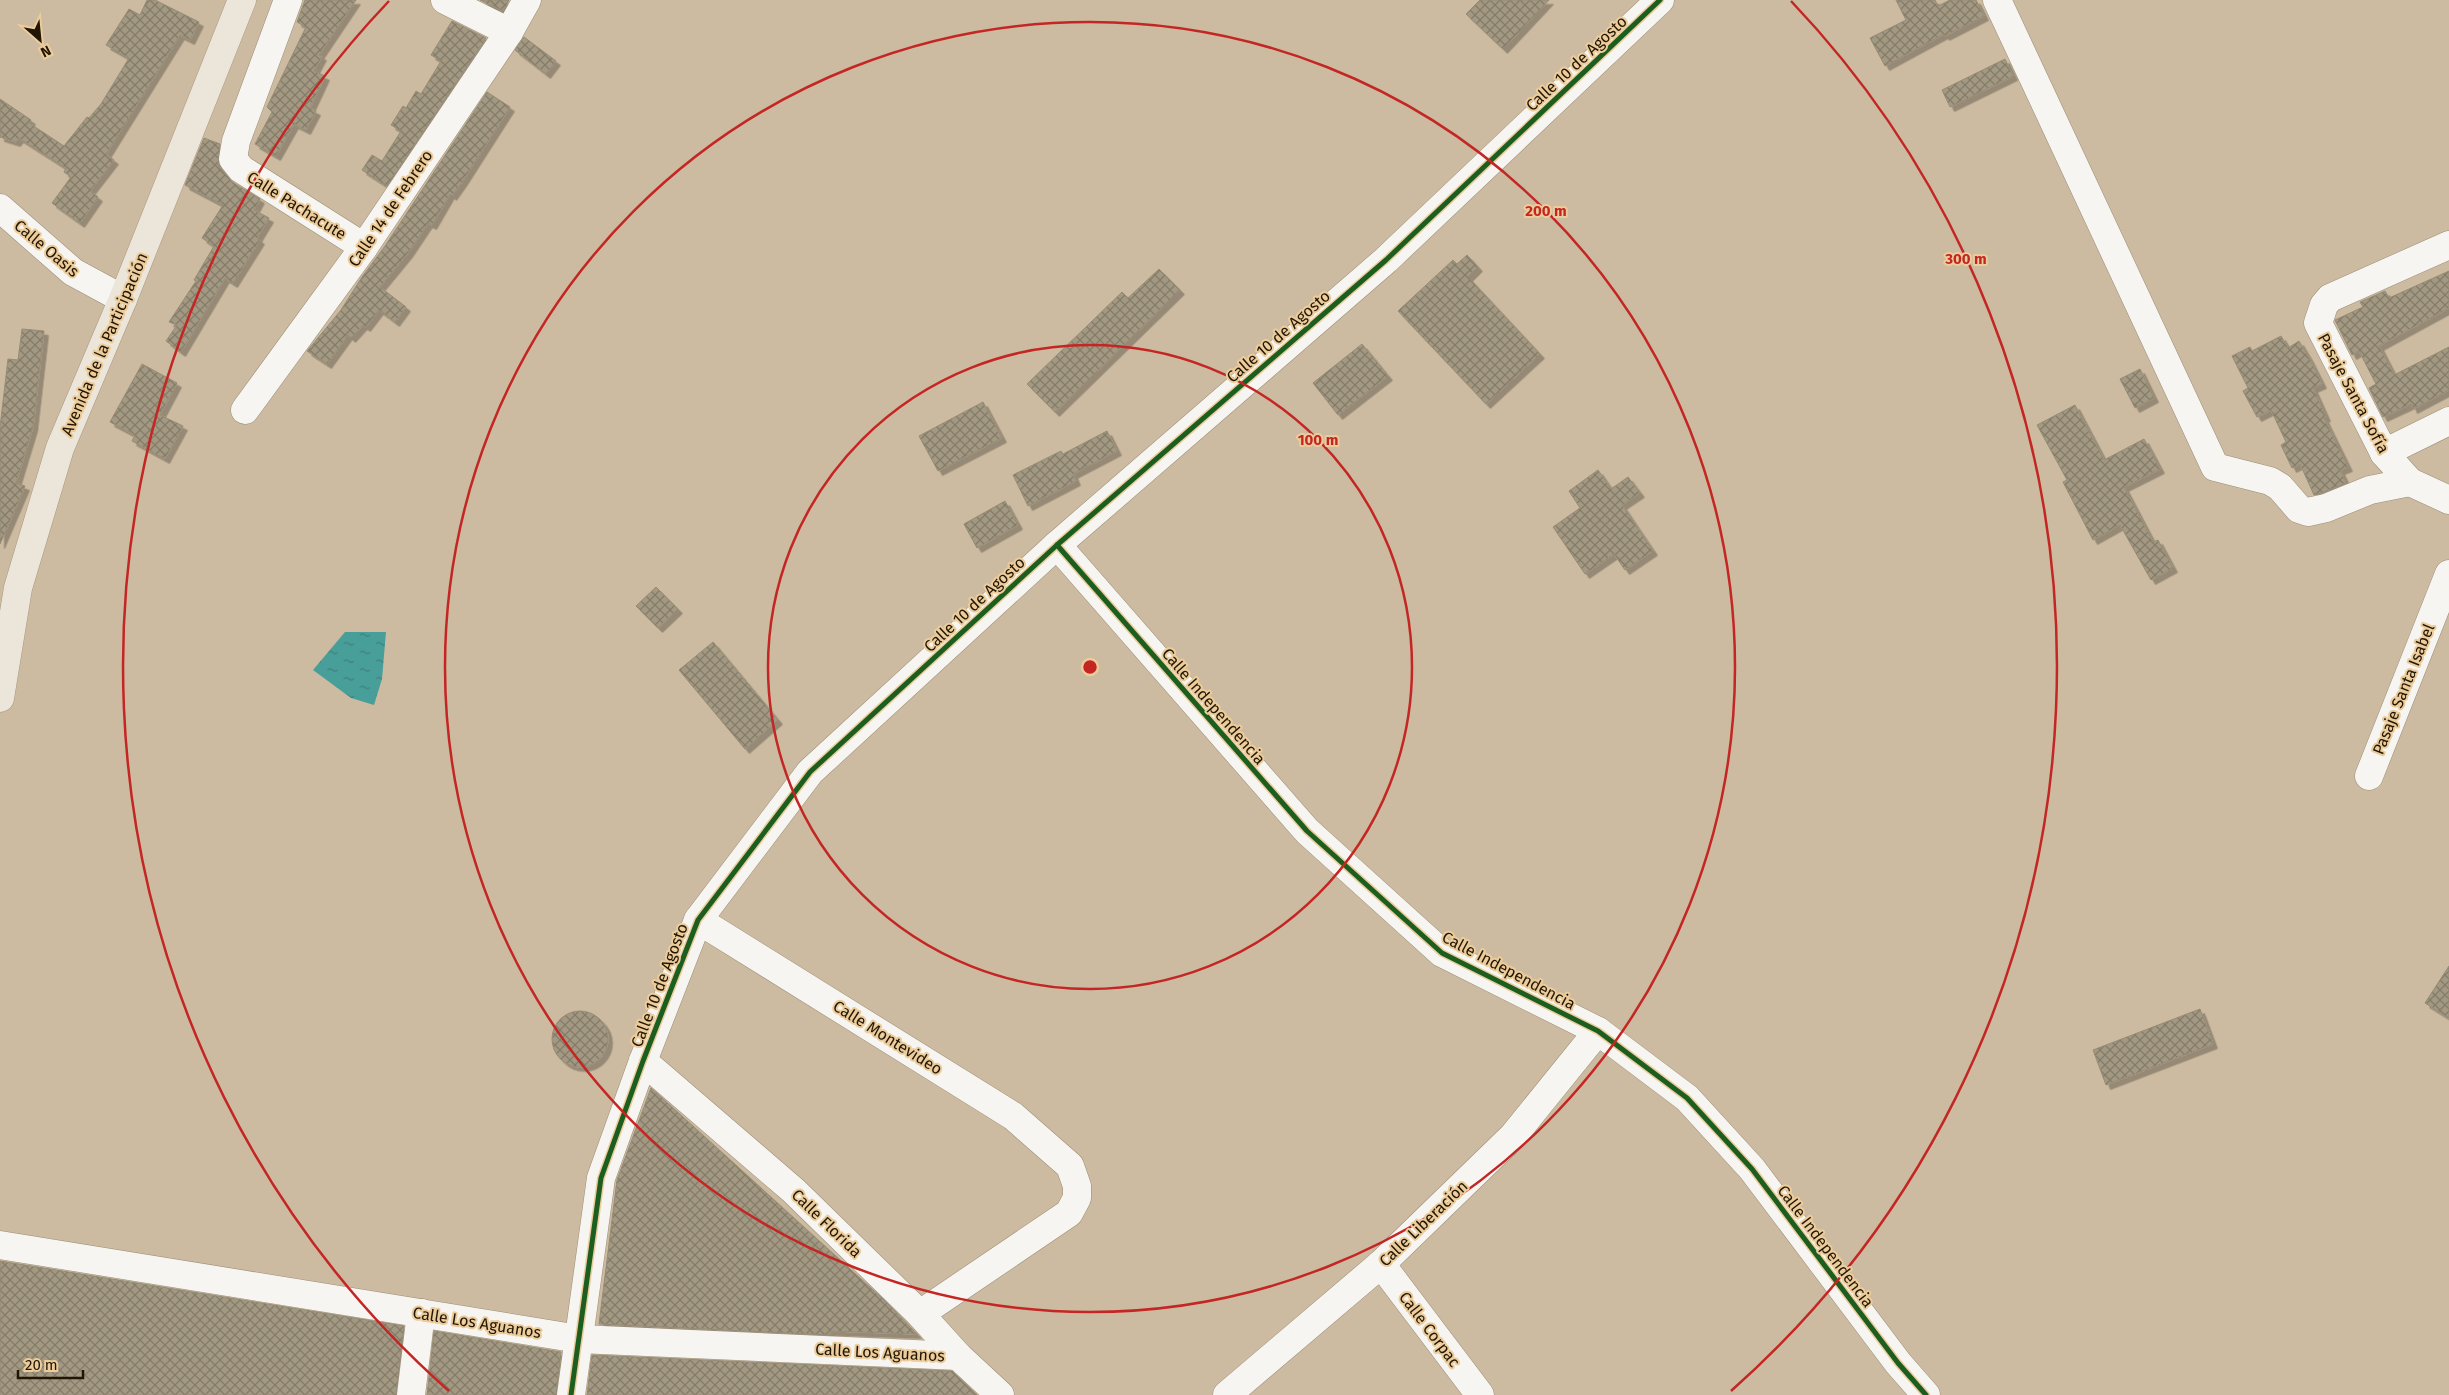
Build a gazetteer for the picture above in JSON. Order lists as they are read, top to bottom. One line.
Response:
{"streets":{"main road":["Avenida de la Participación"],"street":["Calle 10 de Agosto","Calle Pachacute","Calle 14 de Febrero","Calle Oasis","Pasaje Santa Sofía","Pasaje Santa Isabel","Calle Independencia","Calle Montevideo","Calle Florida","Calle Liberación","Calle Los Aguanos","Calle Corpac"]},"crossings":[["Calle 10 de Agosto","Calle Independencia"],["Calle 10 de Agosto","Calle Montevideo"],["Calle 10 de Agosto","Calle Florida"],["Calle 10 de Agosto","Calle Los Aguanos"],["Calle Pachacute","Calle 14 de Febrero"],["Calle Oasis","Avenida de la Participación"],["Calle Independencia","Calle Liberación"],["Calle Montevideo","Calle Florida"],["Calle Florida","Calle Los Aguanos"],["Calle Liberación","Calle Corpac"]],"scale_bar":"20 m","north":"bottom right","rings":["200 m","300 m","100 m"]}
